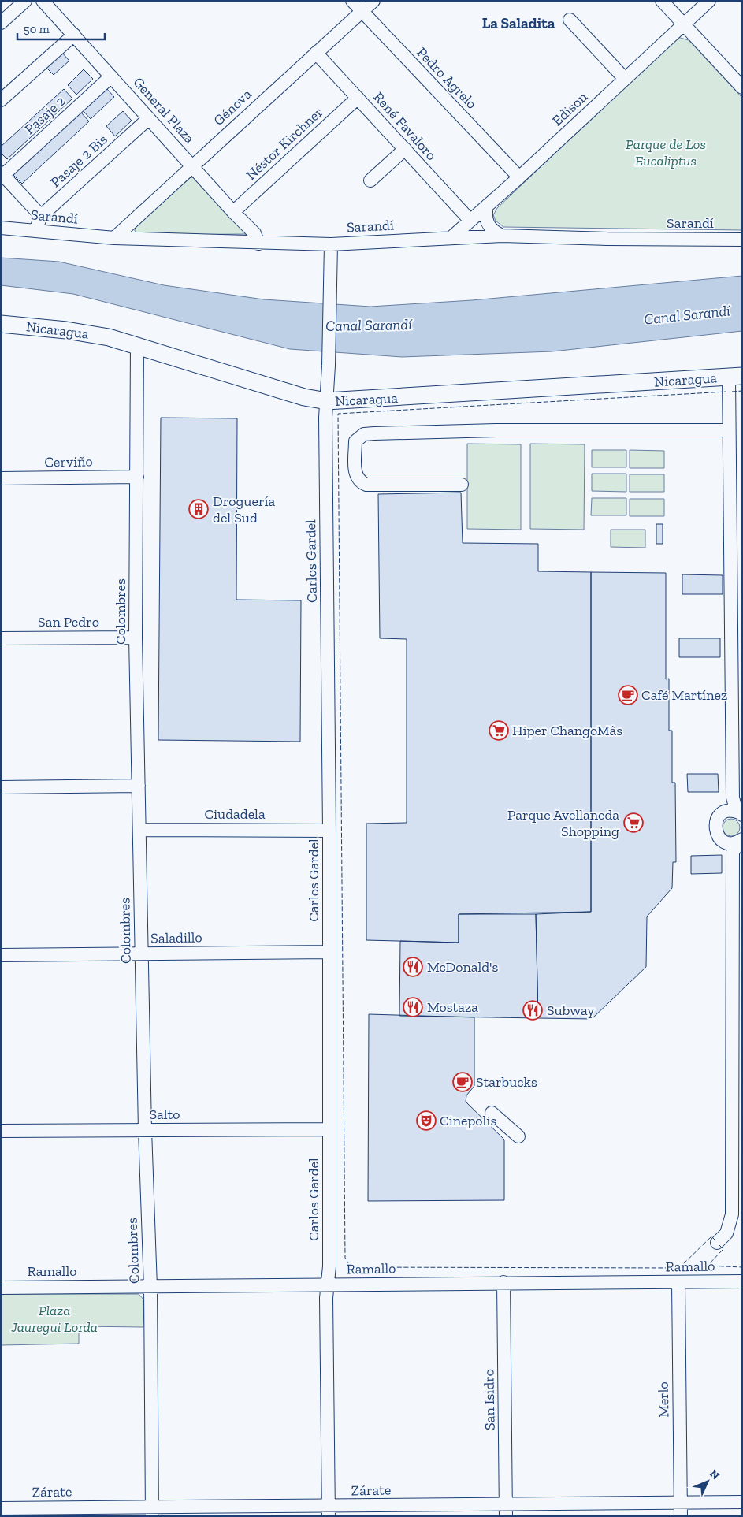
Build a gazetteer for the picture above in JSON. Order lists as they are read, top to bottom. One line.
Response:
{"streets":{"main road":["Nicaragua"],"street":["Pedro Agrelo","Génova","Edison","General Plaza","Pasaje 2","René Favaloro","Néstor Kirchner","Pasaje 2 Bis","Sarandí","Cerviño","Carlos Gardel","Colombres","San Pedro","Ciudadela","Saladillo","Salto","Ramallo","San Isidro","Merlo","Zárate"]},"crossings":[["Pedro Agrelo","Génova"],["Pedro Agrelo","Edison"],["Génova","General Plaza"],["Génova","René Favaloro"],["Génova","Sarandí"],["Edison","René Favaloro"],["Edison","Sarandí"],["General Plaza","Pasaje 2"],["General Plaza","Néstor Kirchner"],["General Plaza","Pasaje 2 Bis"],["General Plaza","Sarandí"],["René Favaloro","Néstor Kirchner"],["Sarandí","Carlos Gardel"],["Nicaragua","Carlos Gardel"],["Nicaragua","Colombres"],["Cerviño","Colombres"],["Carlos Gardel","Ciudadela"],["Carlos Gardel","Saladillo"],["Carlos Gardel","Salto"],["Carlos Gardel","Ramallo"],["Carlos Gardel","Zárate"],["Colombres","San Pedro"],["Colombres","Ciudadela"],["Colombres","Saladillo"],["Colombres","Salto"],["Colombres","Ramallo"],["Colombres","Zárate"],["Ramallo","San Isidro"],["Ramallo","Merlo"],["San Isidro","Zárate"],["Merlo","Zárate"]],"districts":["La Saladita"],"water":["Canal Sarandí"],"parks":["Parque de Los Eucaliptus","Plaza Jauregui Lorda"],"places":{"building":["Droguería del Sud"],"cafe":["Café Martínez","Starbucks"],"supermarket":["Hiper ChangoMâs","Parque Avellaneda Shopping"],"restaurant":["McDonald's","Mostaza","Subway"],"theatre":["Cinepolis"]},"scale_bar":"50 m","north":"top right"}
